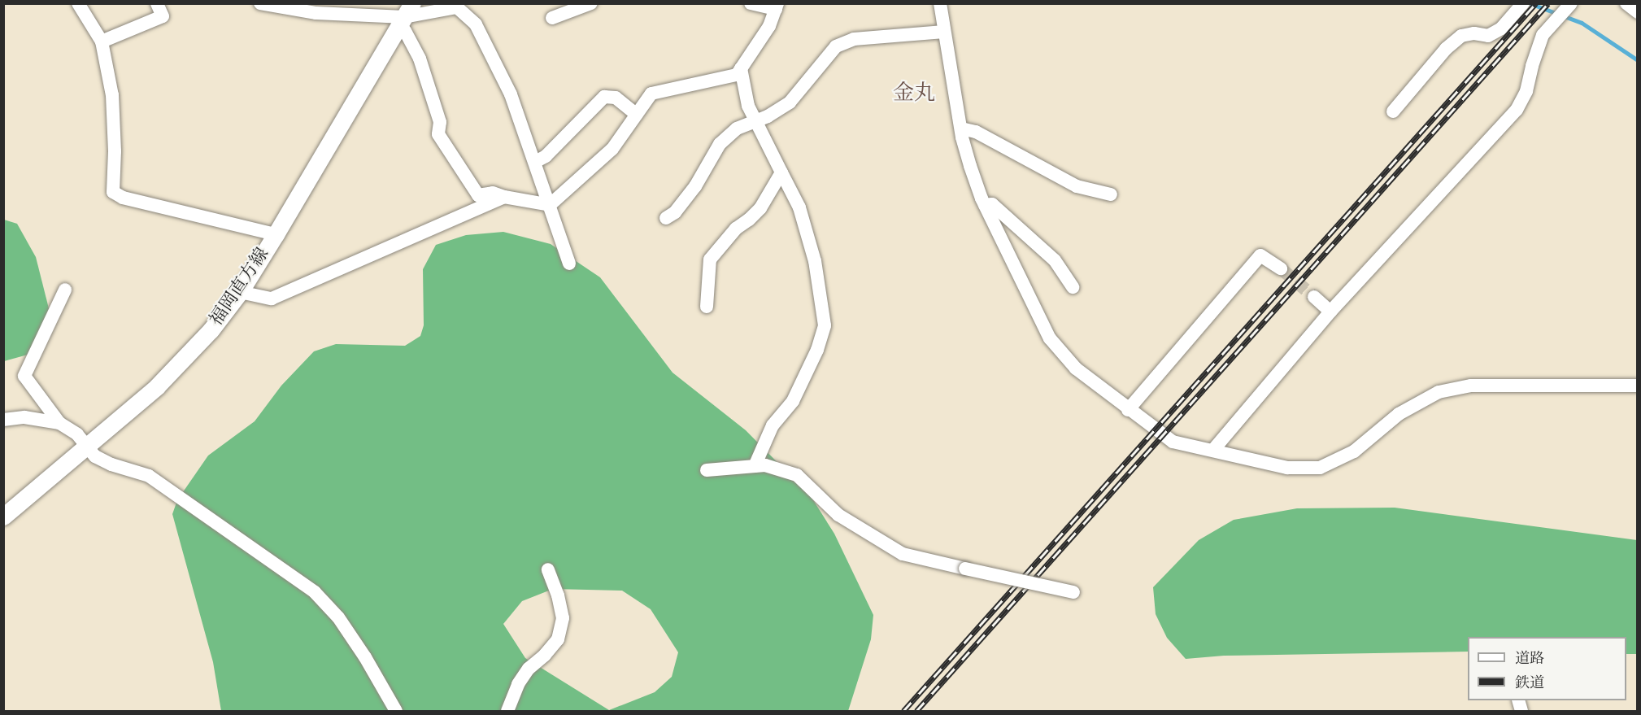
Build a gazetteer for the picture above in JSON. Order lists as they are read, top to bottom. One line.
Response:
{"streets":{"main road":["福岡直方線"]},"districts":["金丸"],"legend":["道路","鉄道"]}
